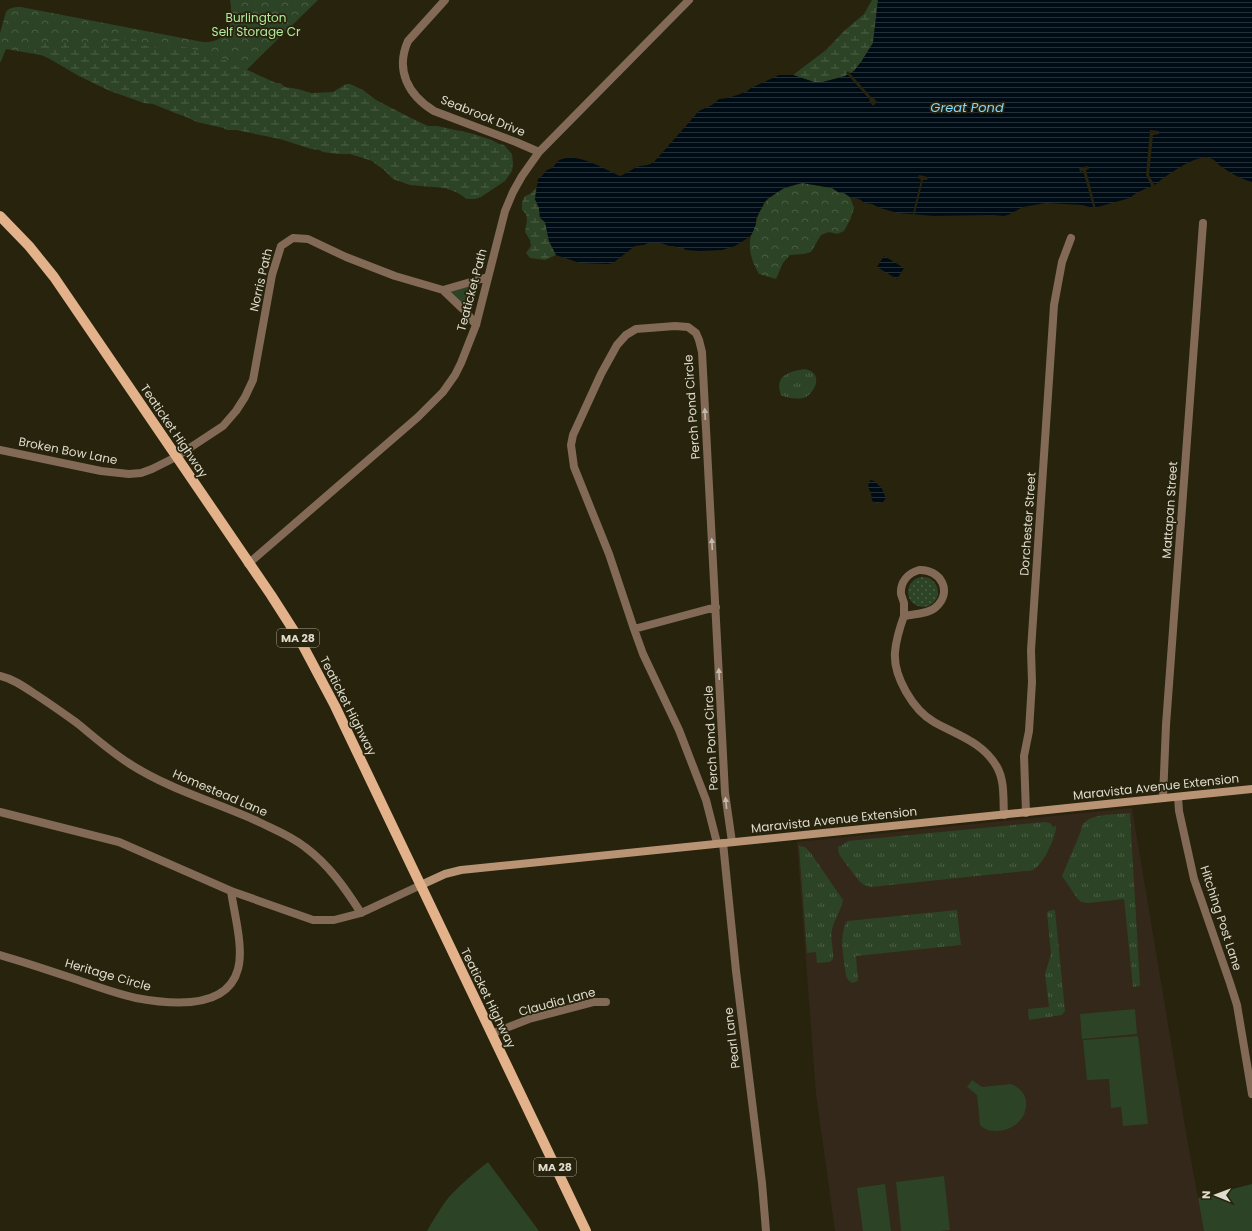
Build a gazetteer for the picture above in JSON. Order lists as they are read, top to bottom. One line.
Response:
{"streets":{"main road":["Teaticket Highway","MA 28","Maravista Avenue Extension"],"street":["Seabrook Drive","Norris Path","Teaticket Path","Perch Pond Circle","Broken Bow Lane","Mattapan Street","Dorchester Street","Homestead Lane","Hitching Post Lane","Heritage Circle","Claudia Lane","Pearl Lane"]},"crossings":[["Seabrook Drive","Teaticket Path"],["Norris Path","Teaticket Path"],["Norris Path","Teaticket Highway"],["Norris Path","Broken Bow Lane"],["Teaticket Path","Teaticket Highway"],["Perch Pond Circle","Maravista Avenue Extension"],["Perch Pond Circle","Pearl Lane"],["Teaticket Highway","Broken Bow Lane"],["Teaticket Highway","Maravista Avenue Extension"],["Teaticket Highway","Claudia Lane"],["Mattapan Street","Maravista Avenue Extension"],["Dorchester Street","Maravista Avenue Extension"],["Maravista Avenue Extension","Hitching Post Lane"],["Maravista Avenue Extension","Pearl Lane"]],"water":["Great Pond"],"parks":["Burlington Self Storage Cr"],"north":"left"}
